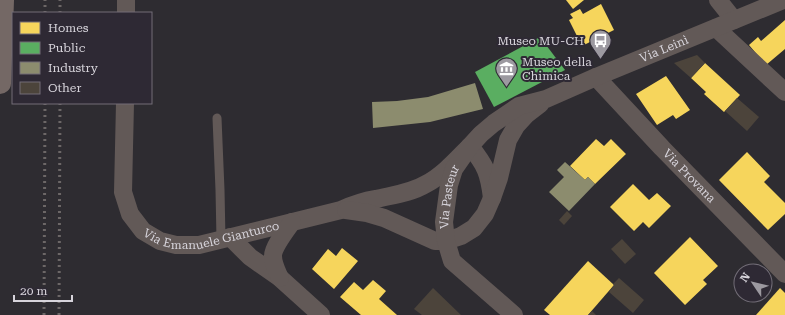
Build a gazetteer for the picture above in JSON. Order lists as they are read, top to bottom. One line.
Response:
{"streets":{"street":["Via Leinì","Via Provana","Via Pasteur","Via Emanuele Gianturco"]},"crossings":[["Via Leinì","Via Provana"],["Via Leinì","Via Pasteur"]],"places":{"bus stop":["Museo MU-CH"],"museum":["Museo della Chimica"]},"legend":["Homes","Public","Industry","Other"],"scale_bar":"20 m","north":"top left"}
